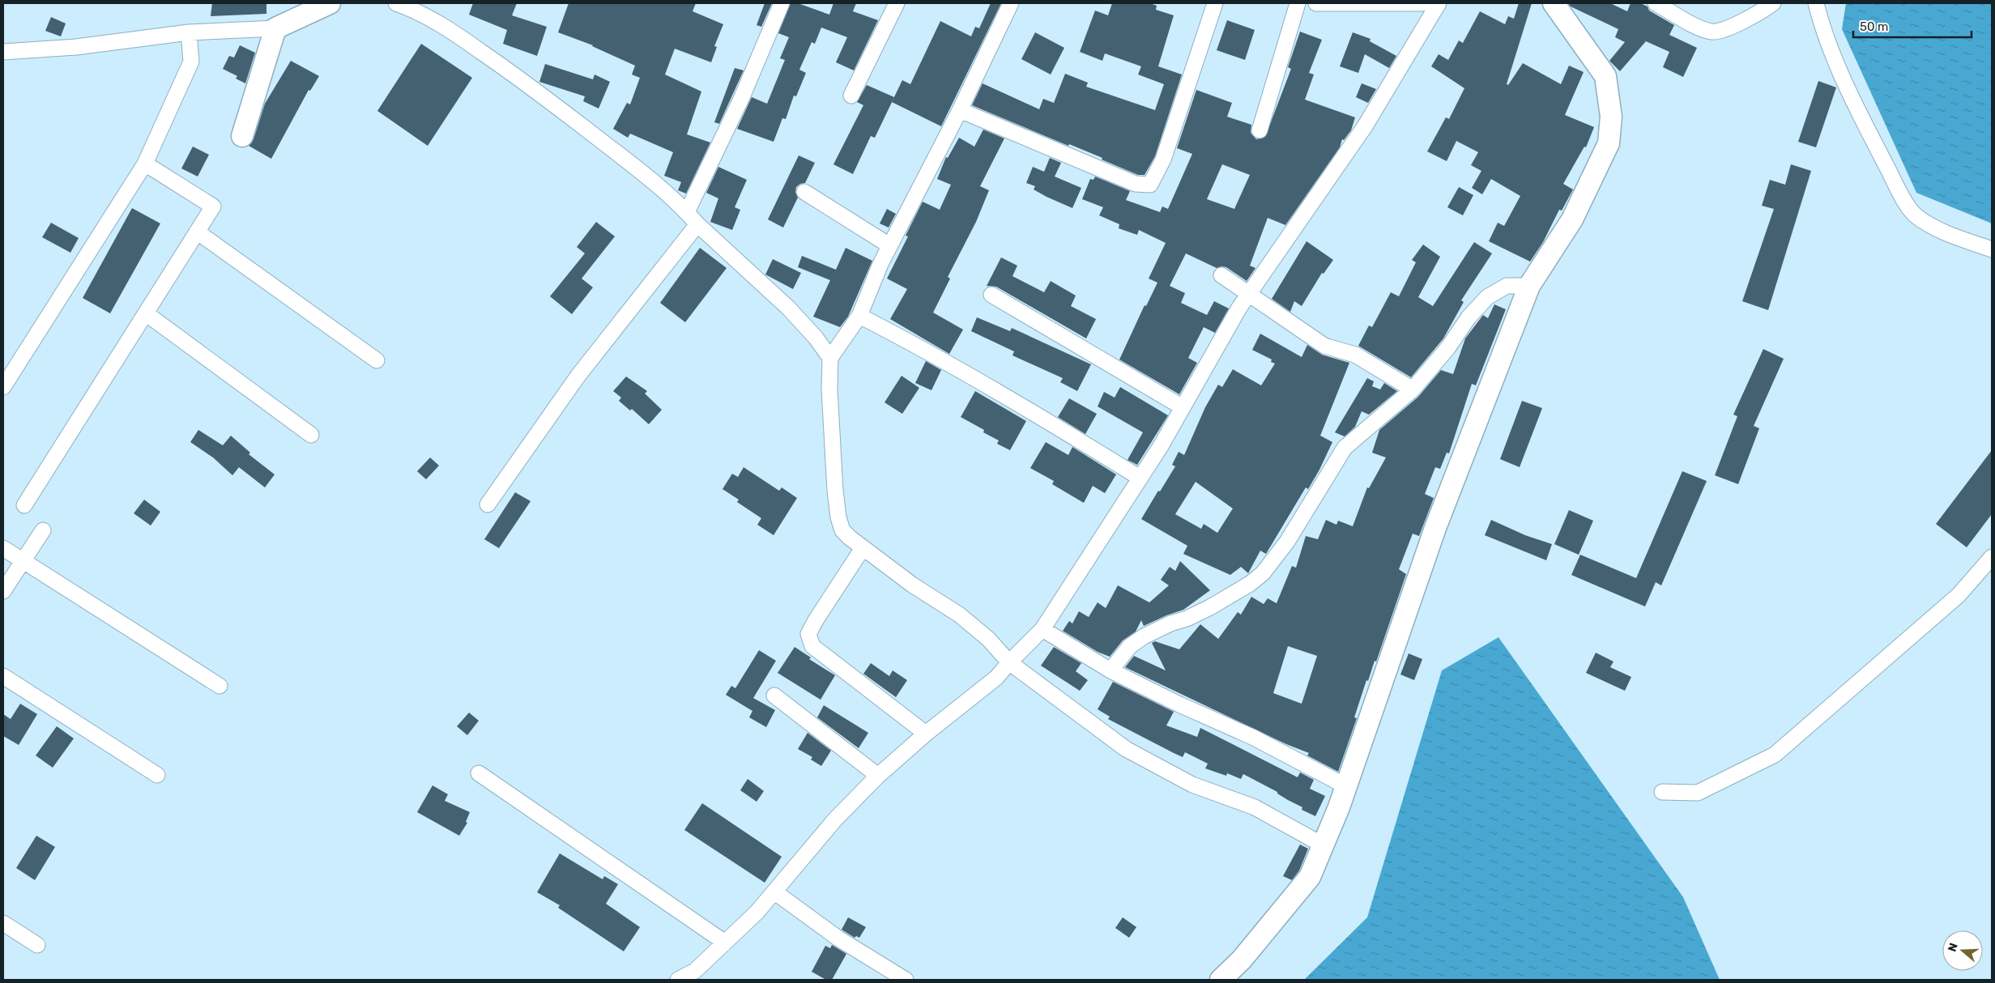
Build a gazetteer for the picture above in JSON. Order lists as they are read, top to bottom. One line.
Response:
{"scale_bar":"50 m","north":"left"}
